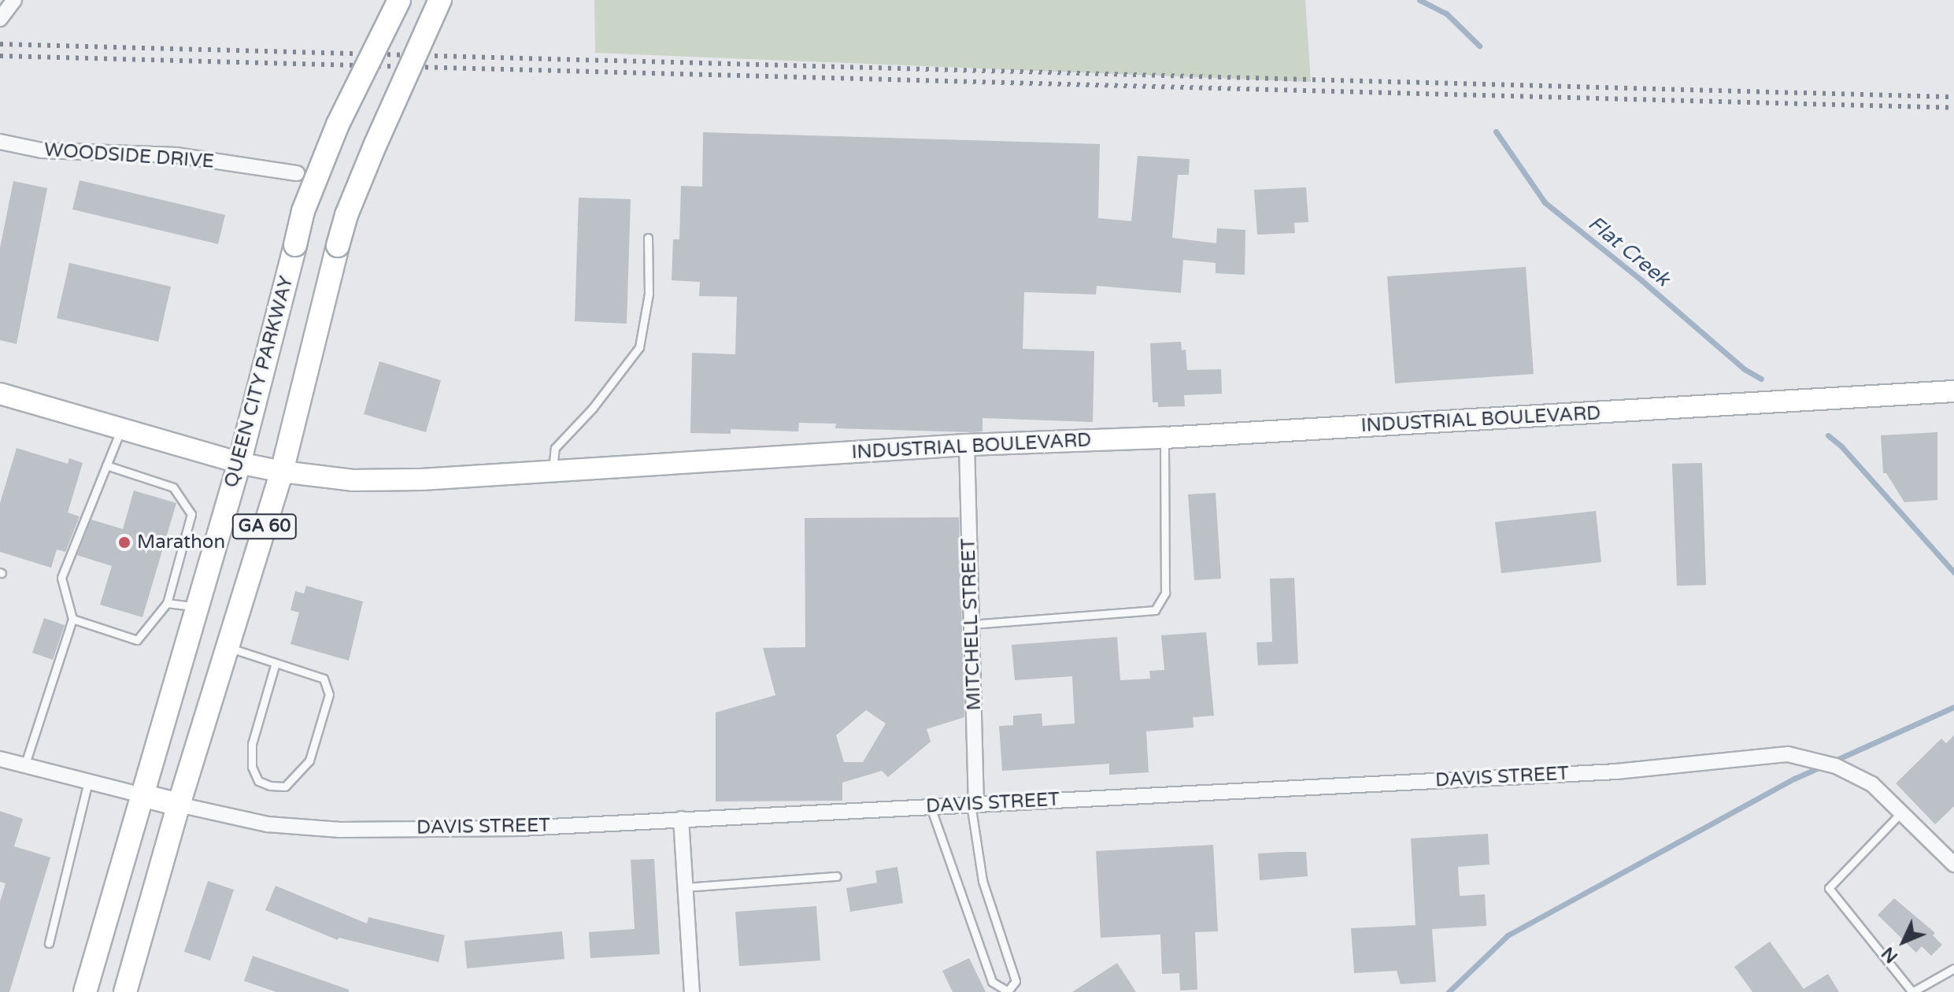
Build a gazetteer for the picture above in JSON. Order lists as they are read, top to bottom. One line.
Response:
{"streets":{"main road":["QUEEN CITY PARKWAY","GA 60","DAVIS STREET"],"street":["WOODSIDE DRIVE","INDUSTRIAL BOULEVARD","MITCHELL STREET"]},"crossings":[["QUEEN CITY PARKWAY","INDUSTRIAL BOULEVARD"],["QUEEN CITY PARKWAY","DAVIS STREET"],["INDUSTRIAL BOULEVARD","GA 60"],["INDUSTRIAL BOULEVARD","MITCHELL STREET"],["GA 60","DAVIS STREET"],["MITCHELL STREET","DAVIS STREET"]],"water":["Flat Creek"],"places":["Marathon"],"north":"bottom left"}
